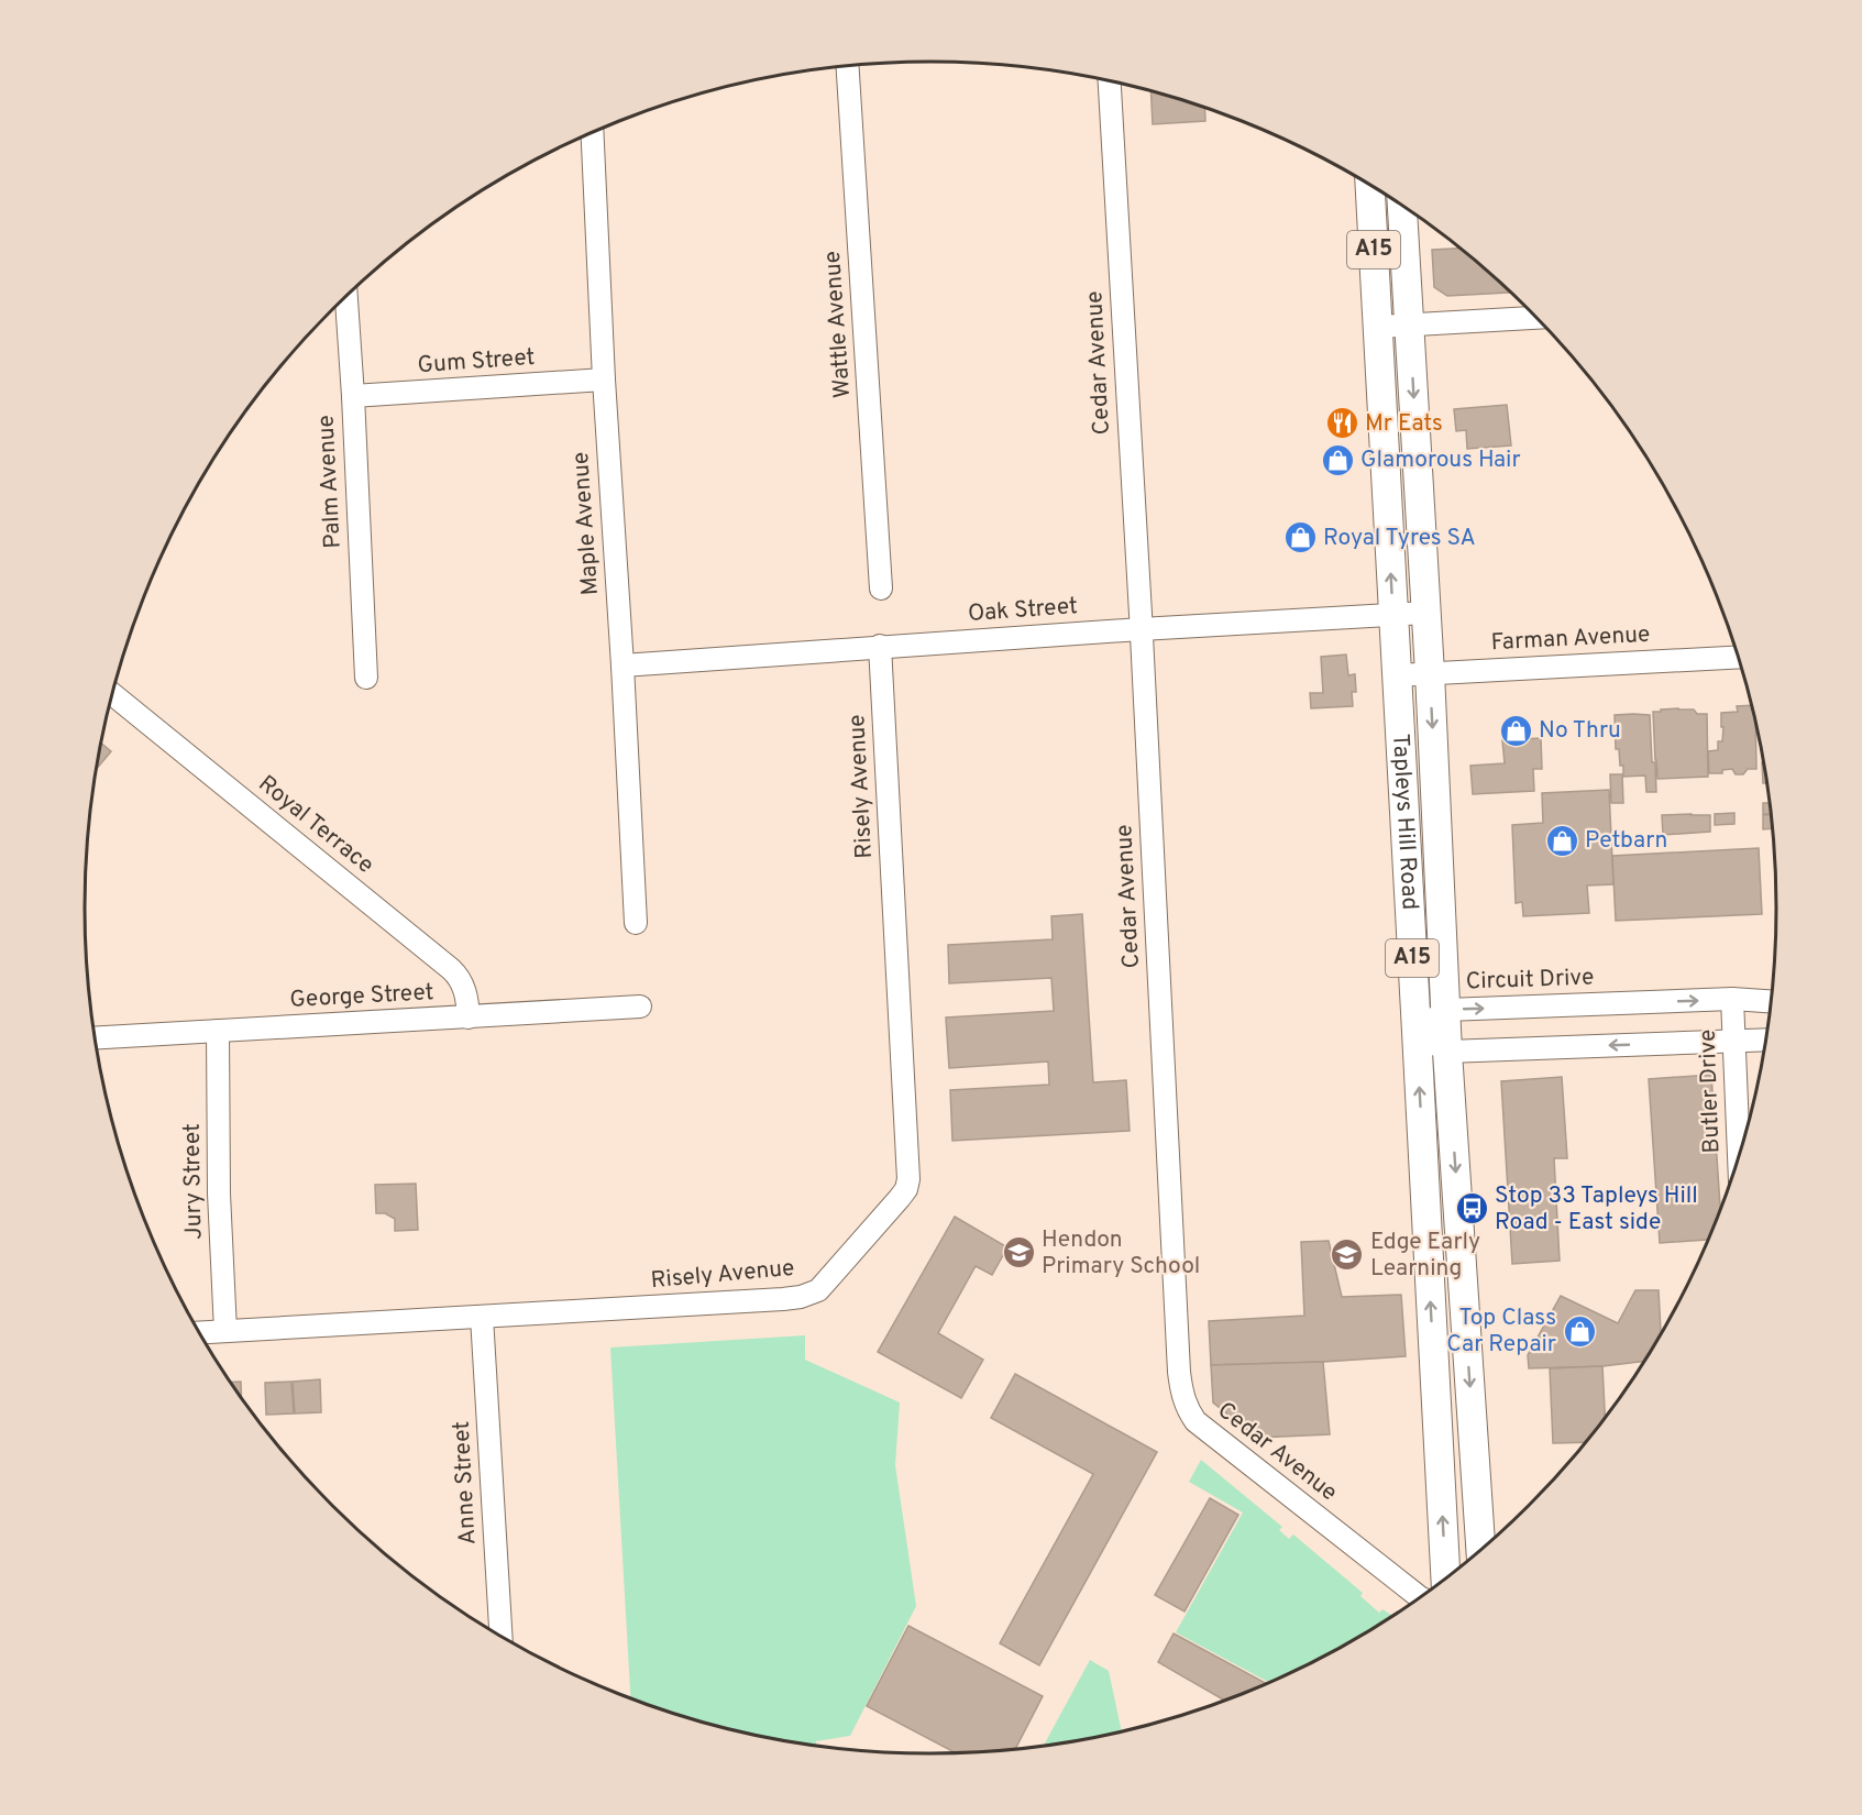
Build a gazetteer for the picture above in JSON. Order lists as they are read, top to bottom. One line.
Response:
{"streets":{"main road":["A15","Tapleys Hill Road"],"street":["Wattle Avenue","Gum Street","Cedar Avenue","Palm Avenue","Maple Avenue","Oak Street","Farman Avenue","Risely Avenue","Royal Terrace","Circuit Drive","George Street","Butler Drive","Jury Street","Anne Street"]},"crossings":[["Gum Street","Palm Avenue"],["Gum Street","Maple Avenue"],["Cedar Avenue","Oak Street"],["Maple Avenue","Oak Street"],["Oak Street","Risely Avenue"],["Oak Street","Tapleys Hill Road"],["Farman Avenue","Tapleys Hill Road"],["Risely Avenue","Jury Street"],["Risely Avenue","Anne Street"],["Tapleys Hill Road","Circuit Drive"],["Royal Terrace","George Street"],["Circuit Drive","Butler Drive"],["George Street","Jury Street"]],"places":{"restaurant":["Mr Eats"],"shop":["Glamorous Hair","Royal Tyres SA","No Thru","Petbarn","Top Class Car Repair"],"bus stop":["Stop 33 Tapleys Hill Road - East side"],"school or university":["Hendon Primary School","Edge Early Learning"]}}
